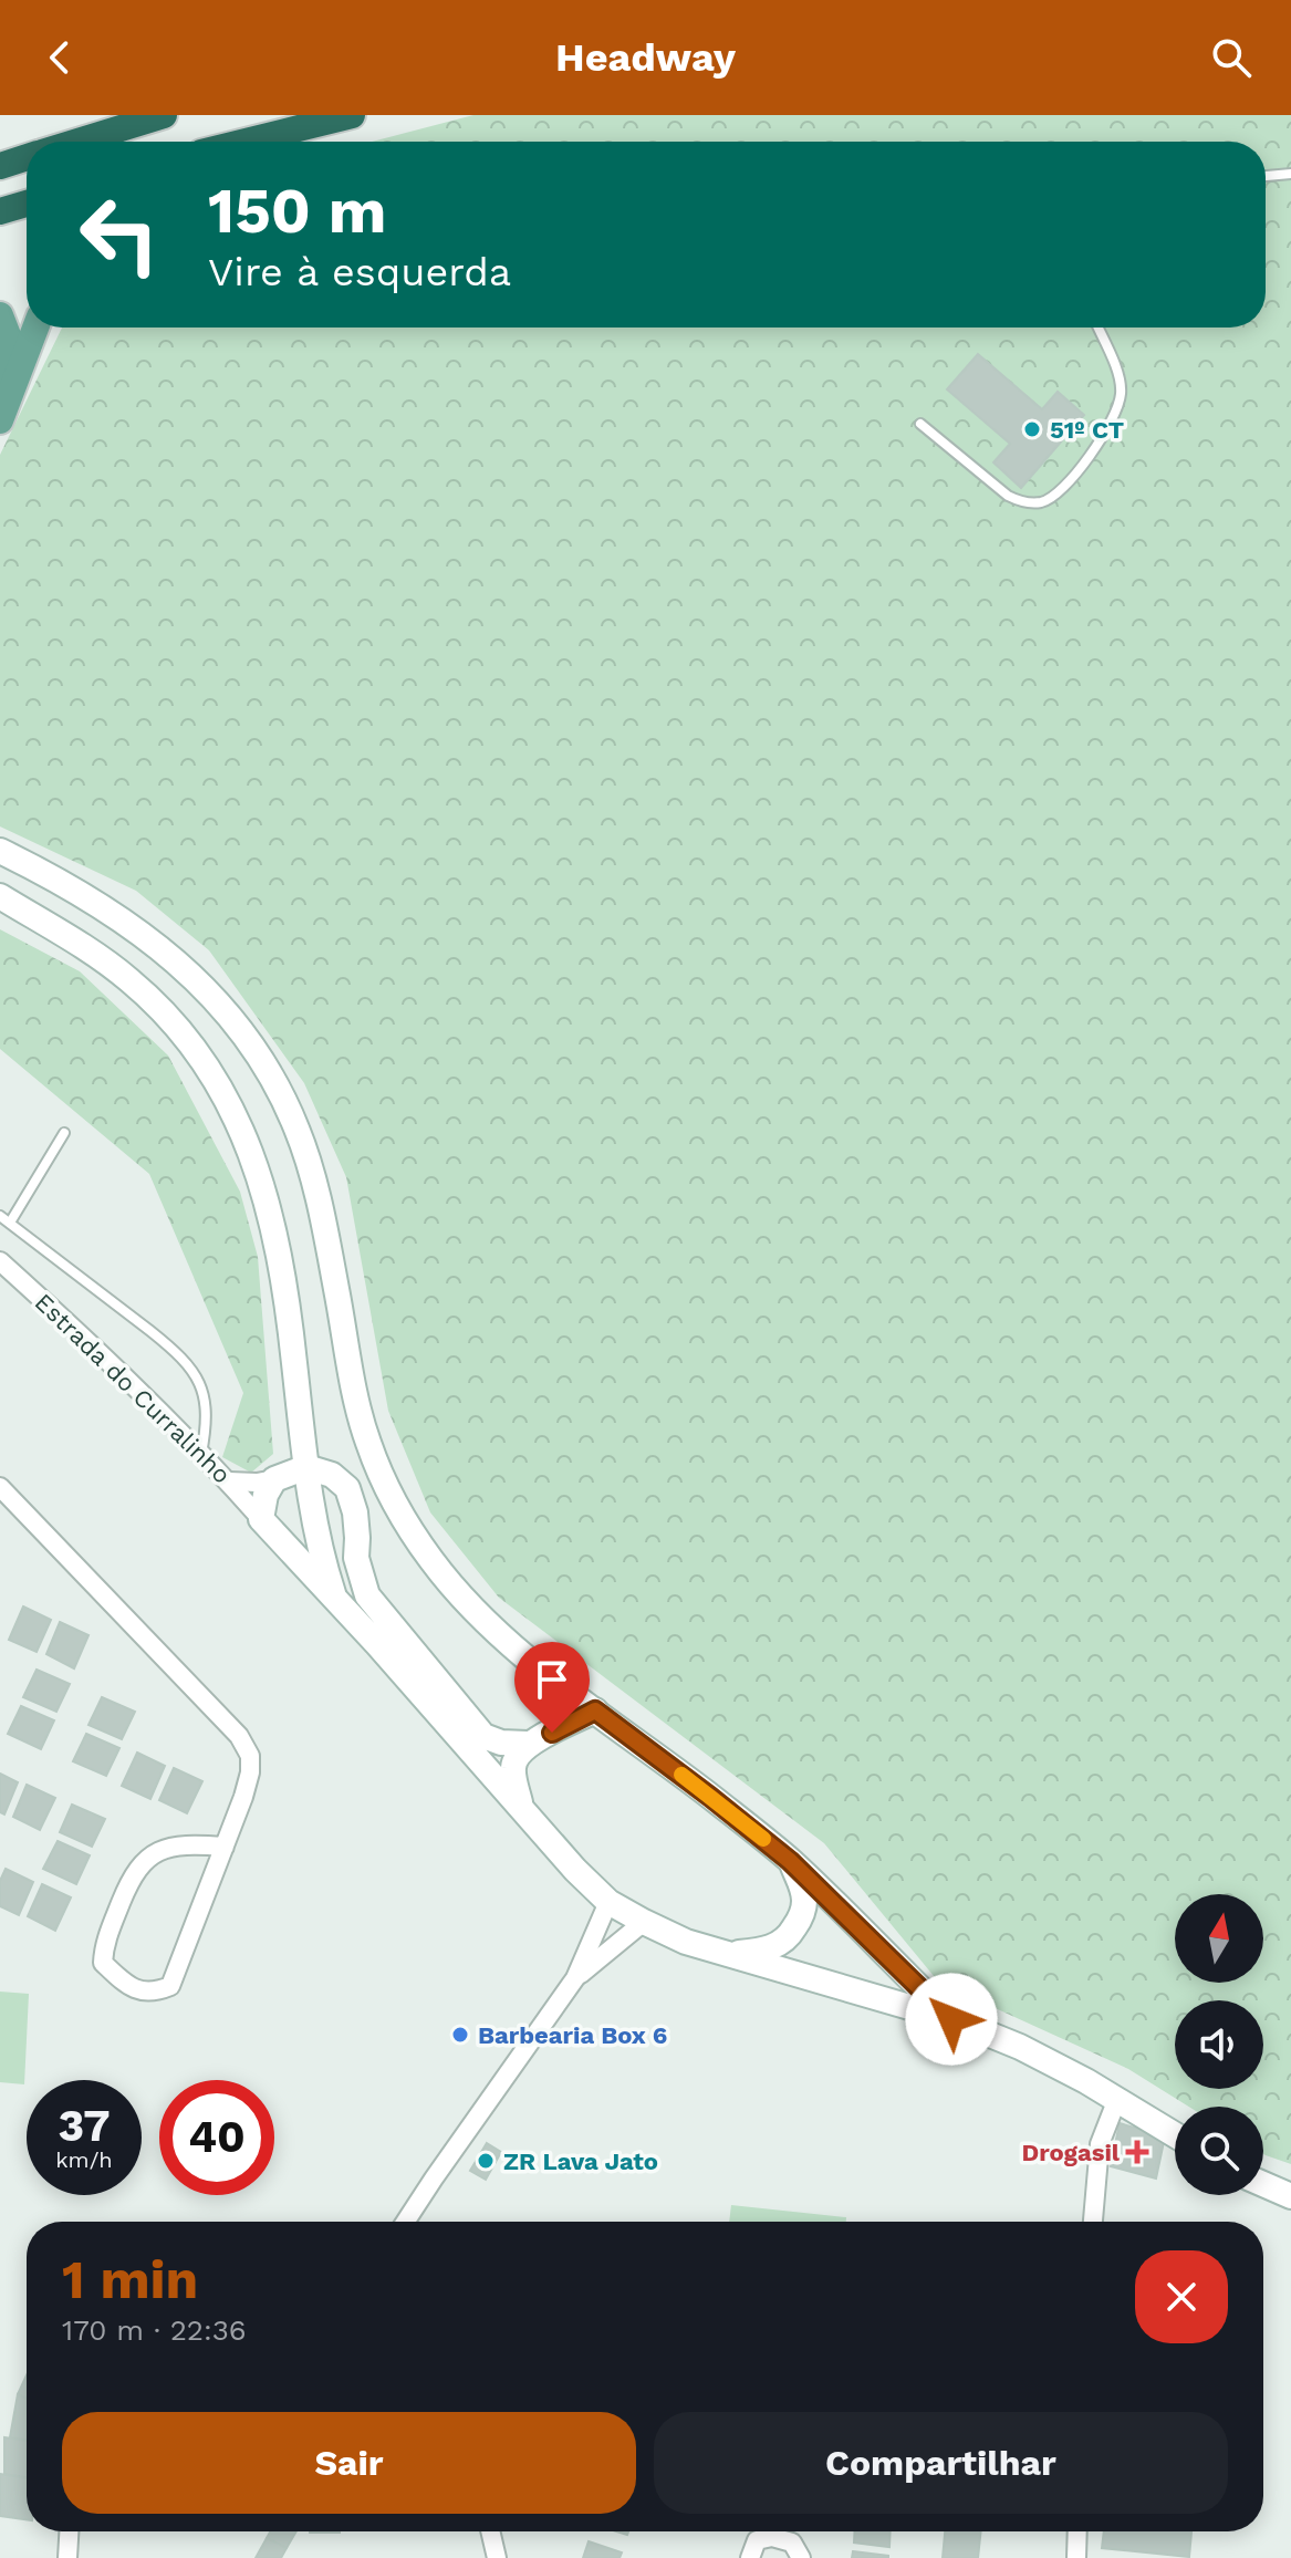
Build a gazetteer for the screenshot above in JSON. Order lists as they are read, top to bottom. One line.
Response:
{"streets":{"street":["Estrada do Curralinho"]},"places":{"other":["51º CT","Barbearia Box 6","ZR Lava Jato"],"health":["Drogasil"]},"north":"top","page":{"header":"Headway","turn":["150 m","Vire à esquerda"],"speed":"37 km/h","limit":"40","heading":["1 min","170 m · 22:36"],"buttons":["Sair","Compartilhar"]}}
